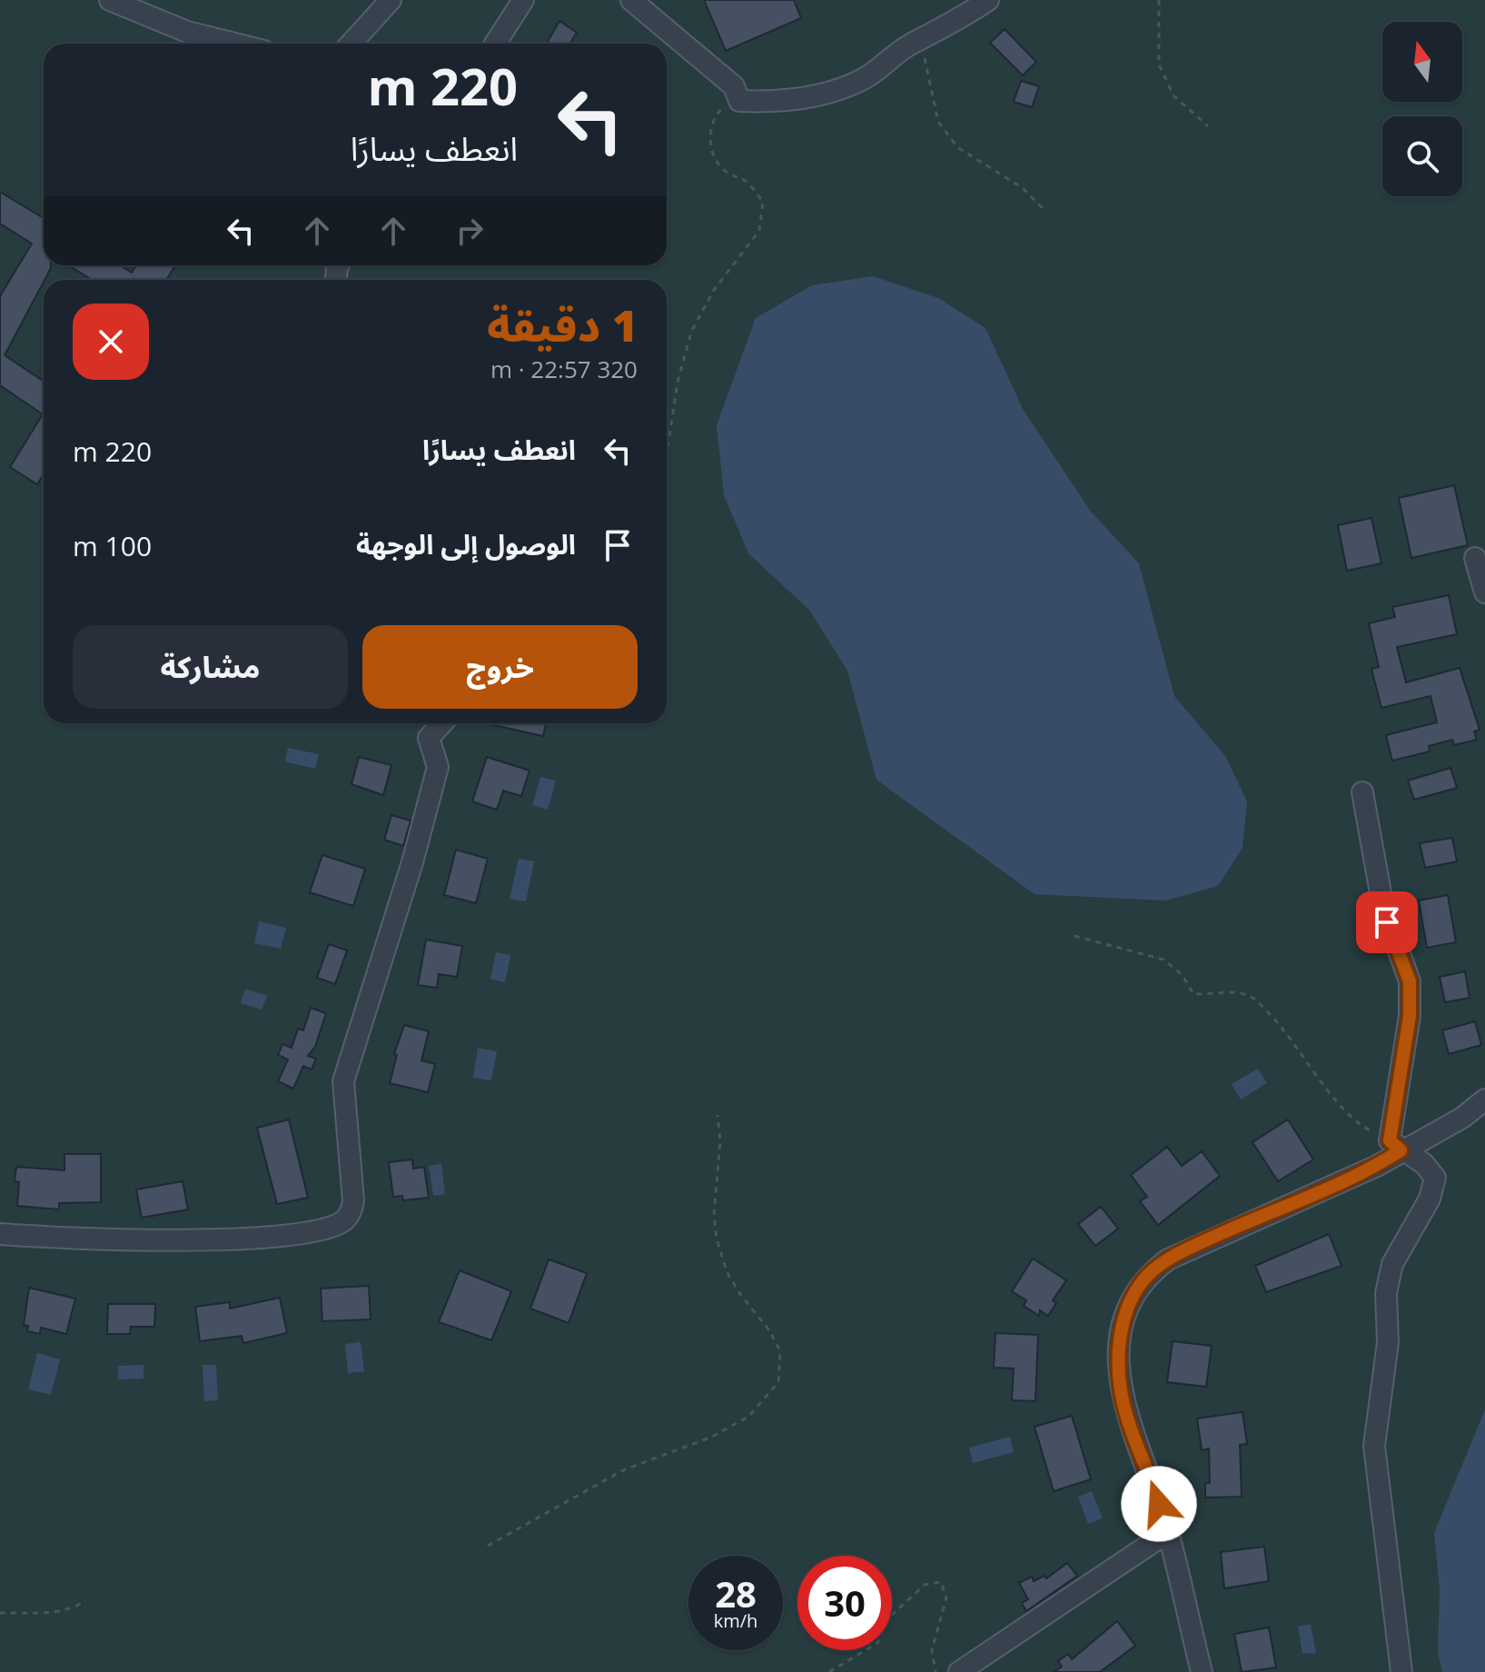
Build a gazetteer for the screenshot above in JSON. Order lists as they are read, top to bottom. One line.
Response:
{"north":"top","page":{"turn":["220 m","انعطف يسارًا"],"heading":["1 دقيقة","320 m · 22:57"],"list":[{"name":"انعطف يسارًا","value":"220 m"},{"name":"الوصول إلى الوجهة","value":"100 m"}],"buttons":["خروج","مشاركة"],"speed":"28 km/h","limit":"30"}}
